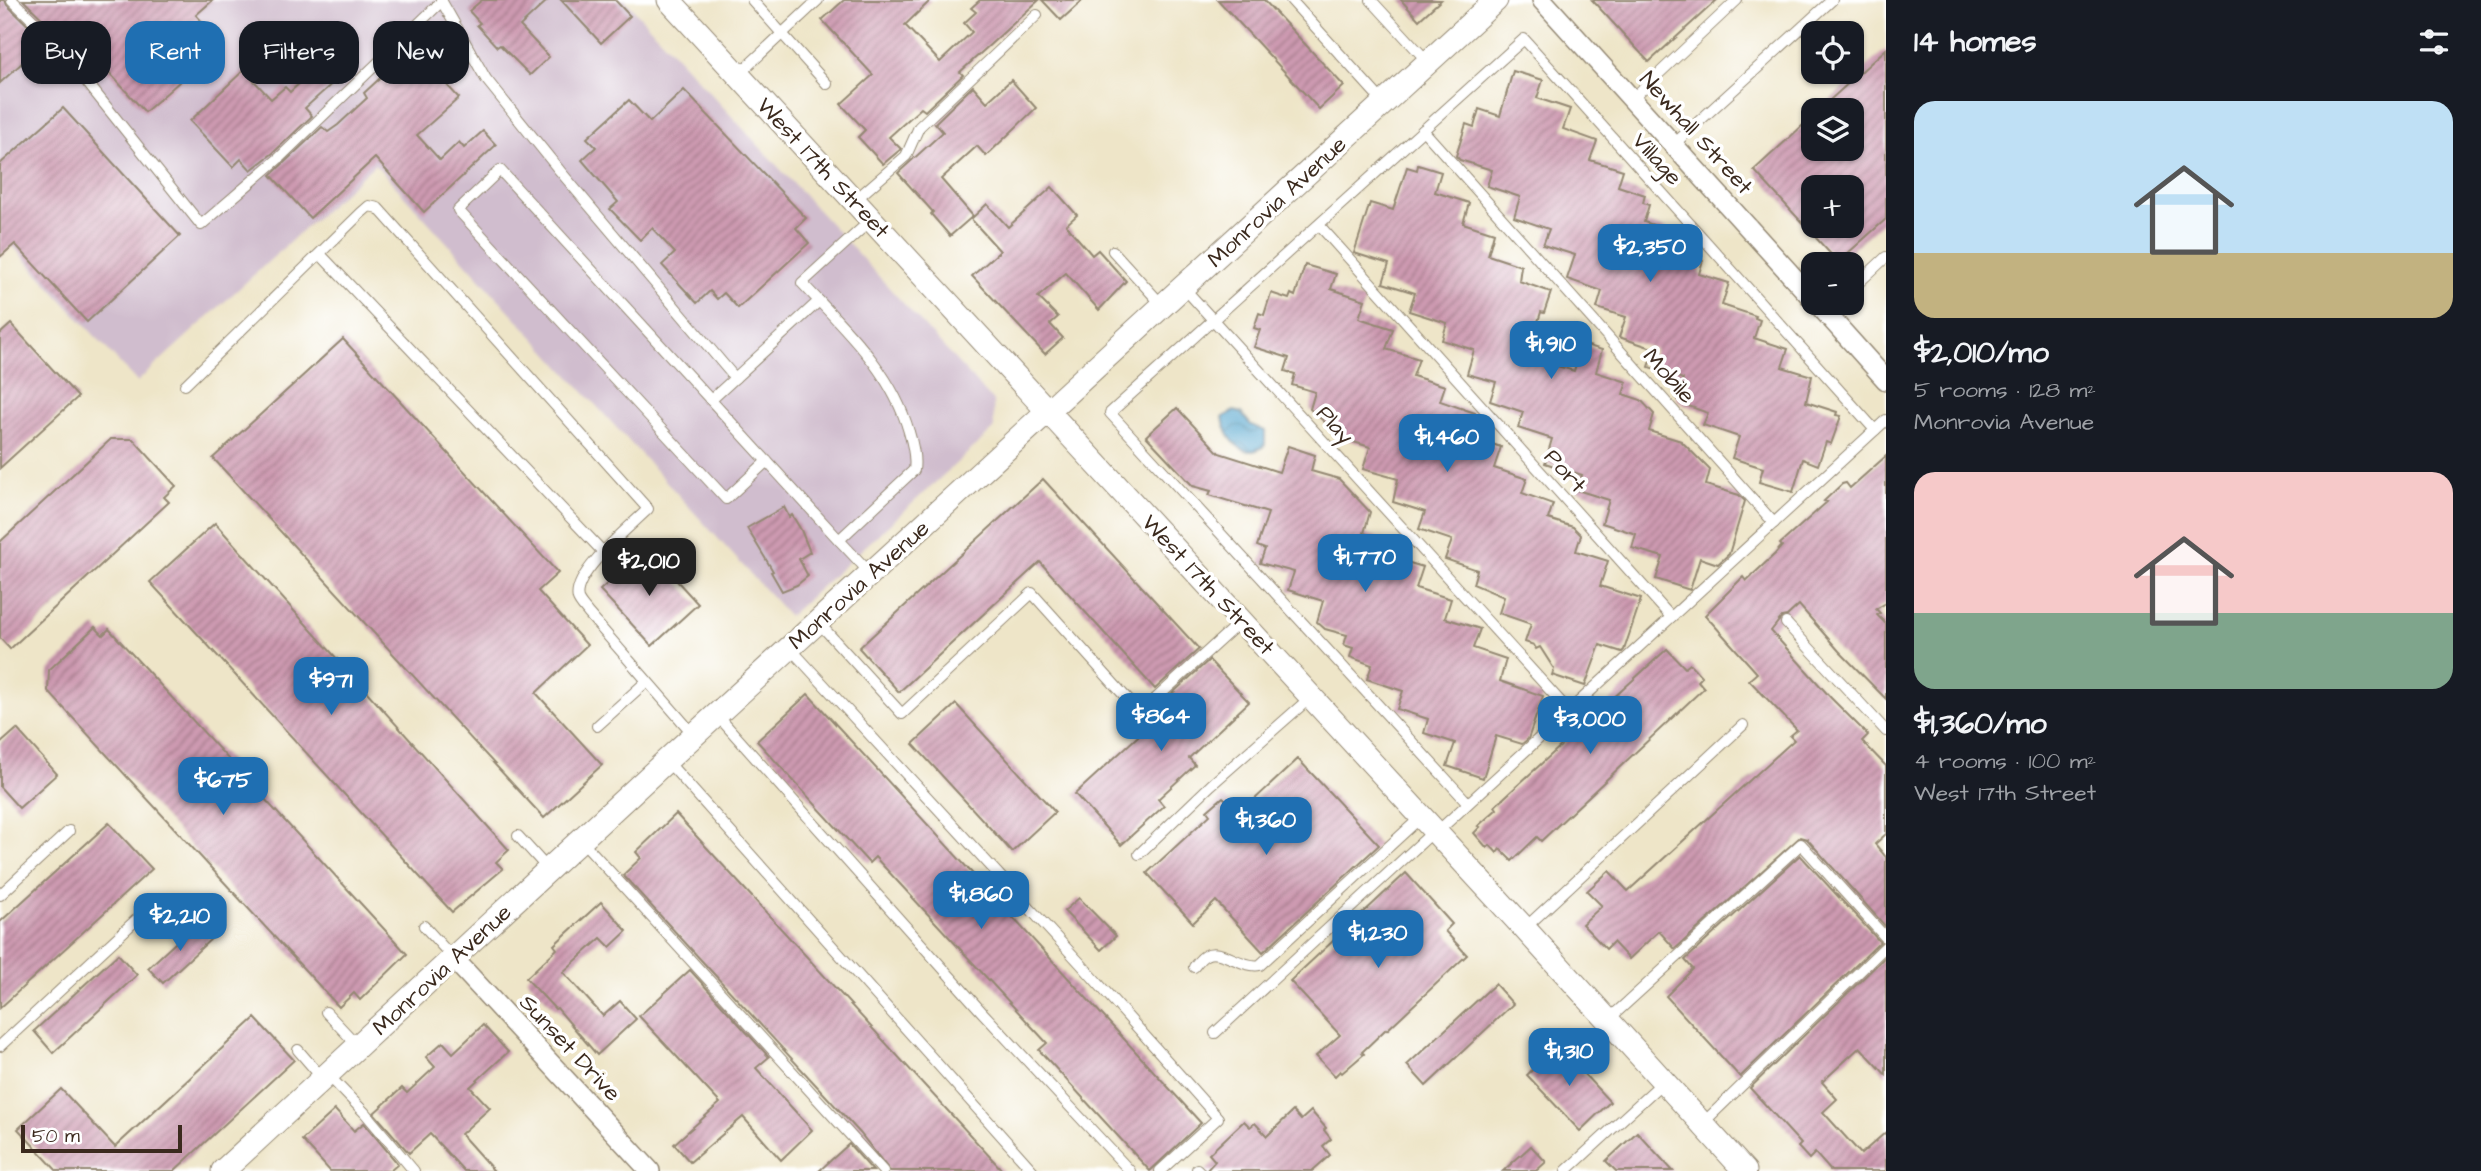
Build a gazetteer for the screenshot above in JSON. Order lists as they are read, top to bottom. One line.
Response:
{"streets":{"street":["Newhall Street","West 17th Street","Monrovia Avenue","Sunset Drive"],"lane":["Village","Mobile","Play","Port"]},"crossings":[["Village","Mobile"],["West 17th Street","Monrovia Avenue"],["Monrovia Avenue","Play"],["Monrovia Avenue","Sunset Drive"]],"scale_bar":"50 m","page":{"heading":"14 homes","map_buttons":["+","−"],"chip":["Buy","Rent","Filters","New"],"list":[{"name":"$2,010/mo","note":"5 rooms · 128 m² · Monrovia Avenue"},{"name":"$1,360/mo","note":"4 rooms · 100 m² · West 17th Street"}],"price":["$2,350","$1,910","$1,460","$1,770","$2,010","$971","$864","$3,000","$675","$1,360","$1,860","$2,210","$1,230","$1,310"],"scale":"50 m"}}
